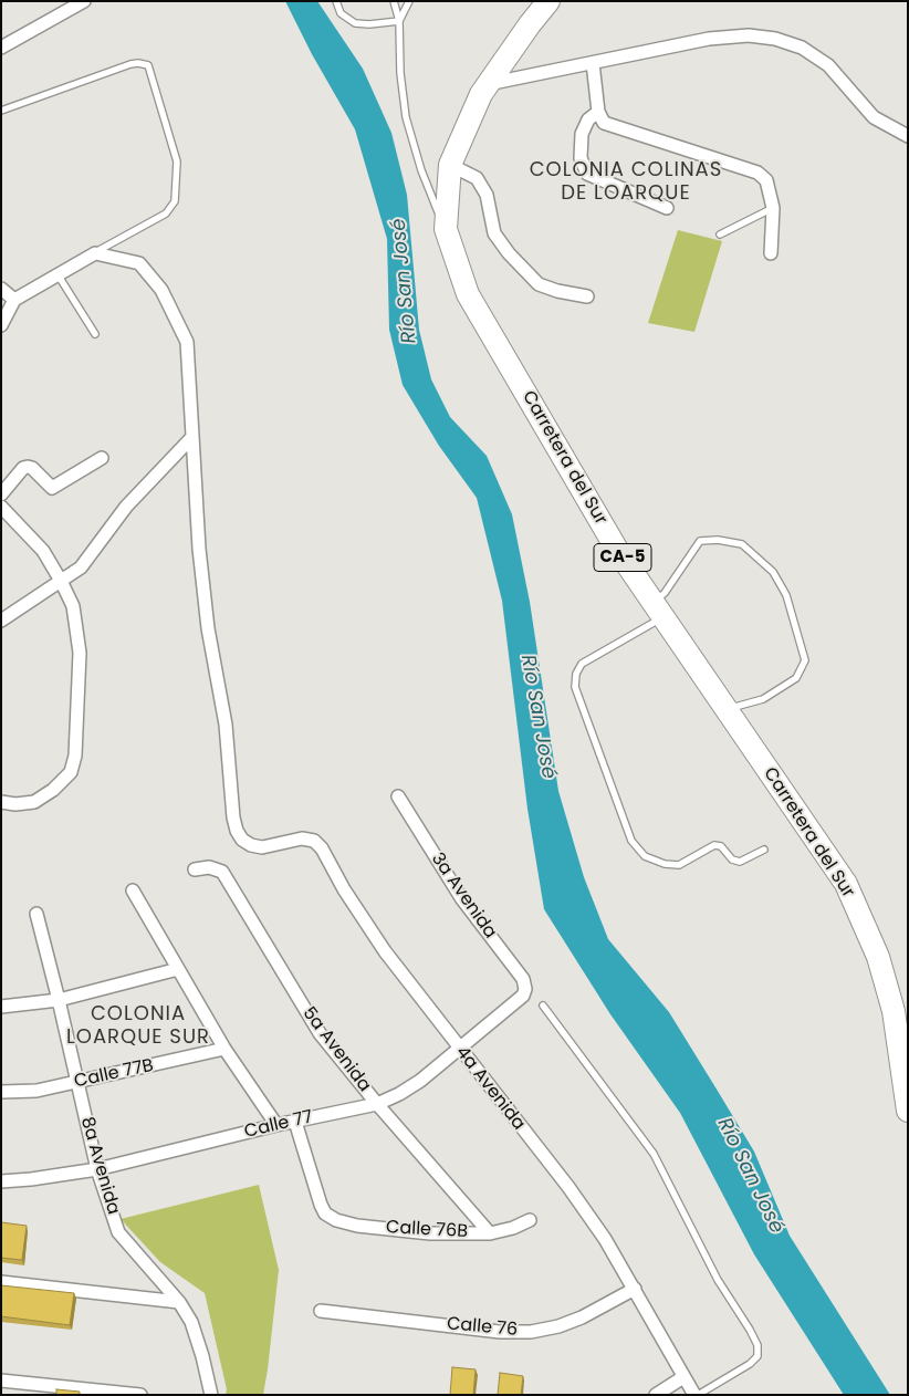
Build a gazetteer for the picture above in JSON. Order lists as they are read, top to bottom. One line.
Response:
{"streets":{"highway":["Carretera del Sur","CA-5"],"street":["3a Avenida","5a Avenida","Calle 77B","4a Avenida","Calle 77","8a Avenida","Calle 76B","Calle 76"]},"crossings":[["3a Avenida","Calle 77"],["5a Avenida","Calle 77"],["5a Avenida","Calle 76B"],["Calle 77B","8a Avenida"],["4a Avenida","Calle 77"],["4a Avenida","Calle 76"],["Calle 77","8a Avenida"],["Calle 77","Calle 76B"]],"districts":["COLONIA COLINAS DE LOARQUE","COLONIA LOARQUE SUR"],"water":["Río San José"]}
